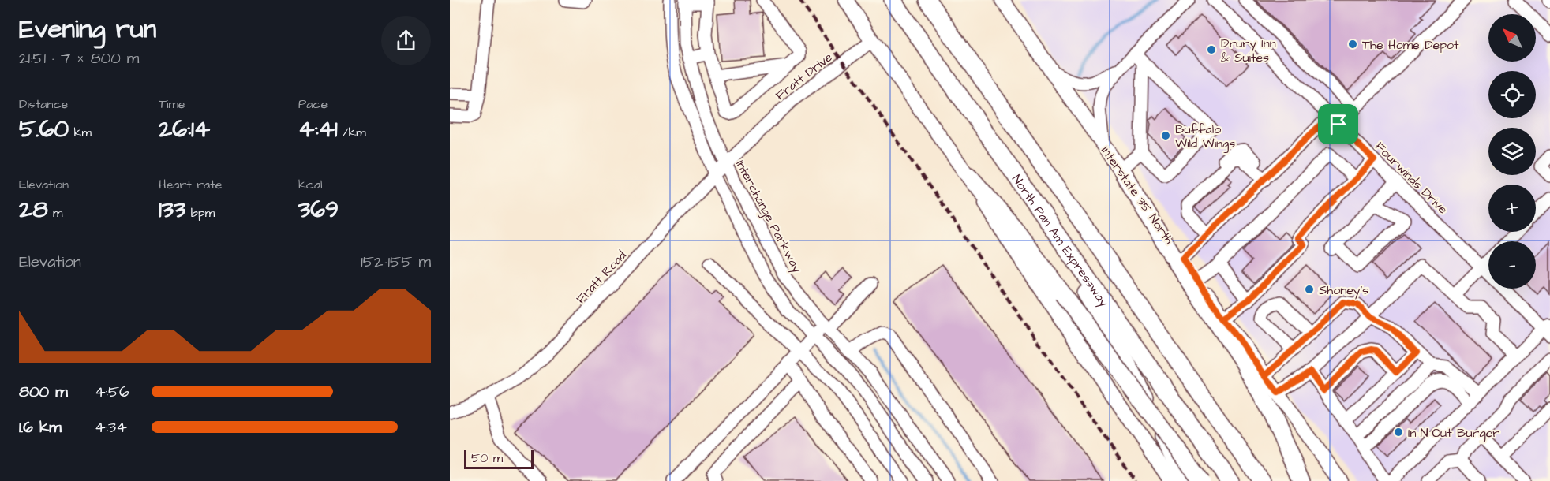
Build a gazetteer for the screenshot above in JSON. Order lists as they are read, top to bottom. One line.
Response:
{"streets":{"highway":["North Pan Am Expressway"],"main road":["Interstate 35 North"],"street":["Fratt Drive","Fourwinds Drive","Interchange Parkway","Fratt Road"]},"crossings":[["Fratt Drive","Fratt Road"],["Interchange Parkway","Fratt Road"]],"places":["The Home Depot","Drury Inn & Suites","Buffalo Wild Wings","Shoney's","In-N-Out Burger"],"scale_bar":"50 m","north":"top left","page":{"heading":["Evening run","21:51 · 7 × 800 m"],"map_buttons":["+","−"],"stats":[["Distance","5.60 km"],["Time","26:14"],["Pace","4:41 /km"],["Elevation","28 m"],["Heart rate","133 bpm"],["kcal","369"]],"chart":["Elevation","152–155 m"],"list":[{"name":"800 m","note":"4:56"},{"name":"1.6 km","note":"4:34"}],"scale":"50 m"}}
